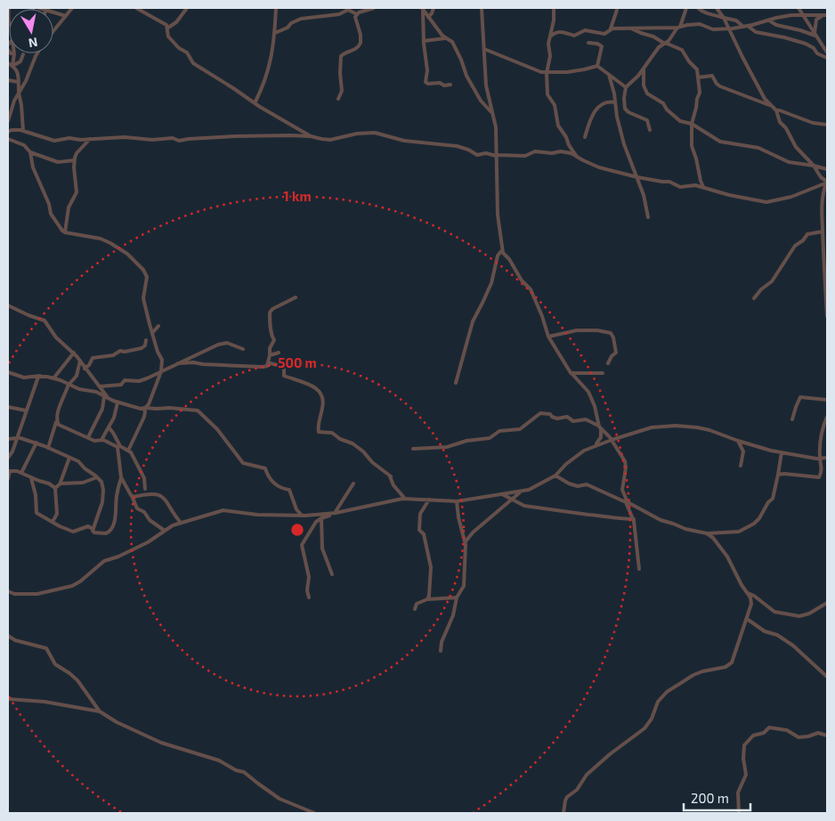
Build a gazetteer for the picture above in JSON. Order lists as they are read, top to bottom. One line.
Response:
{"scale_bar":"200 m","north":"bottom","rings":["1 km","500 m"]}
